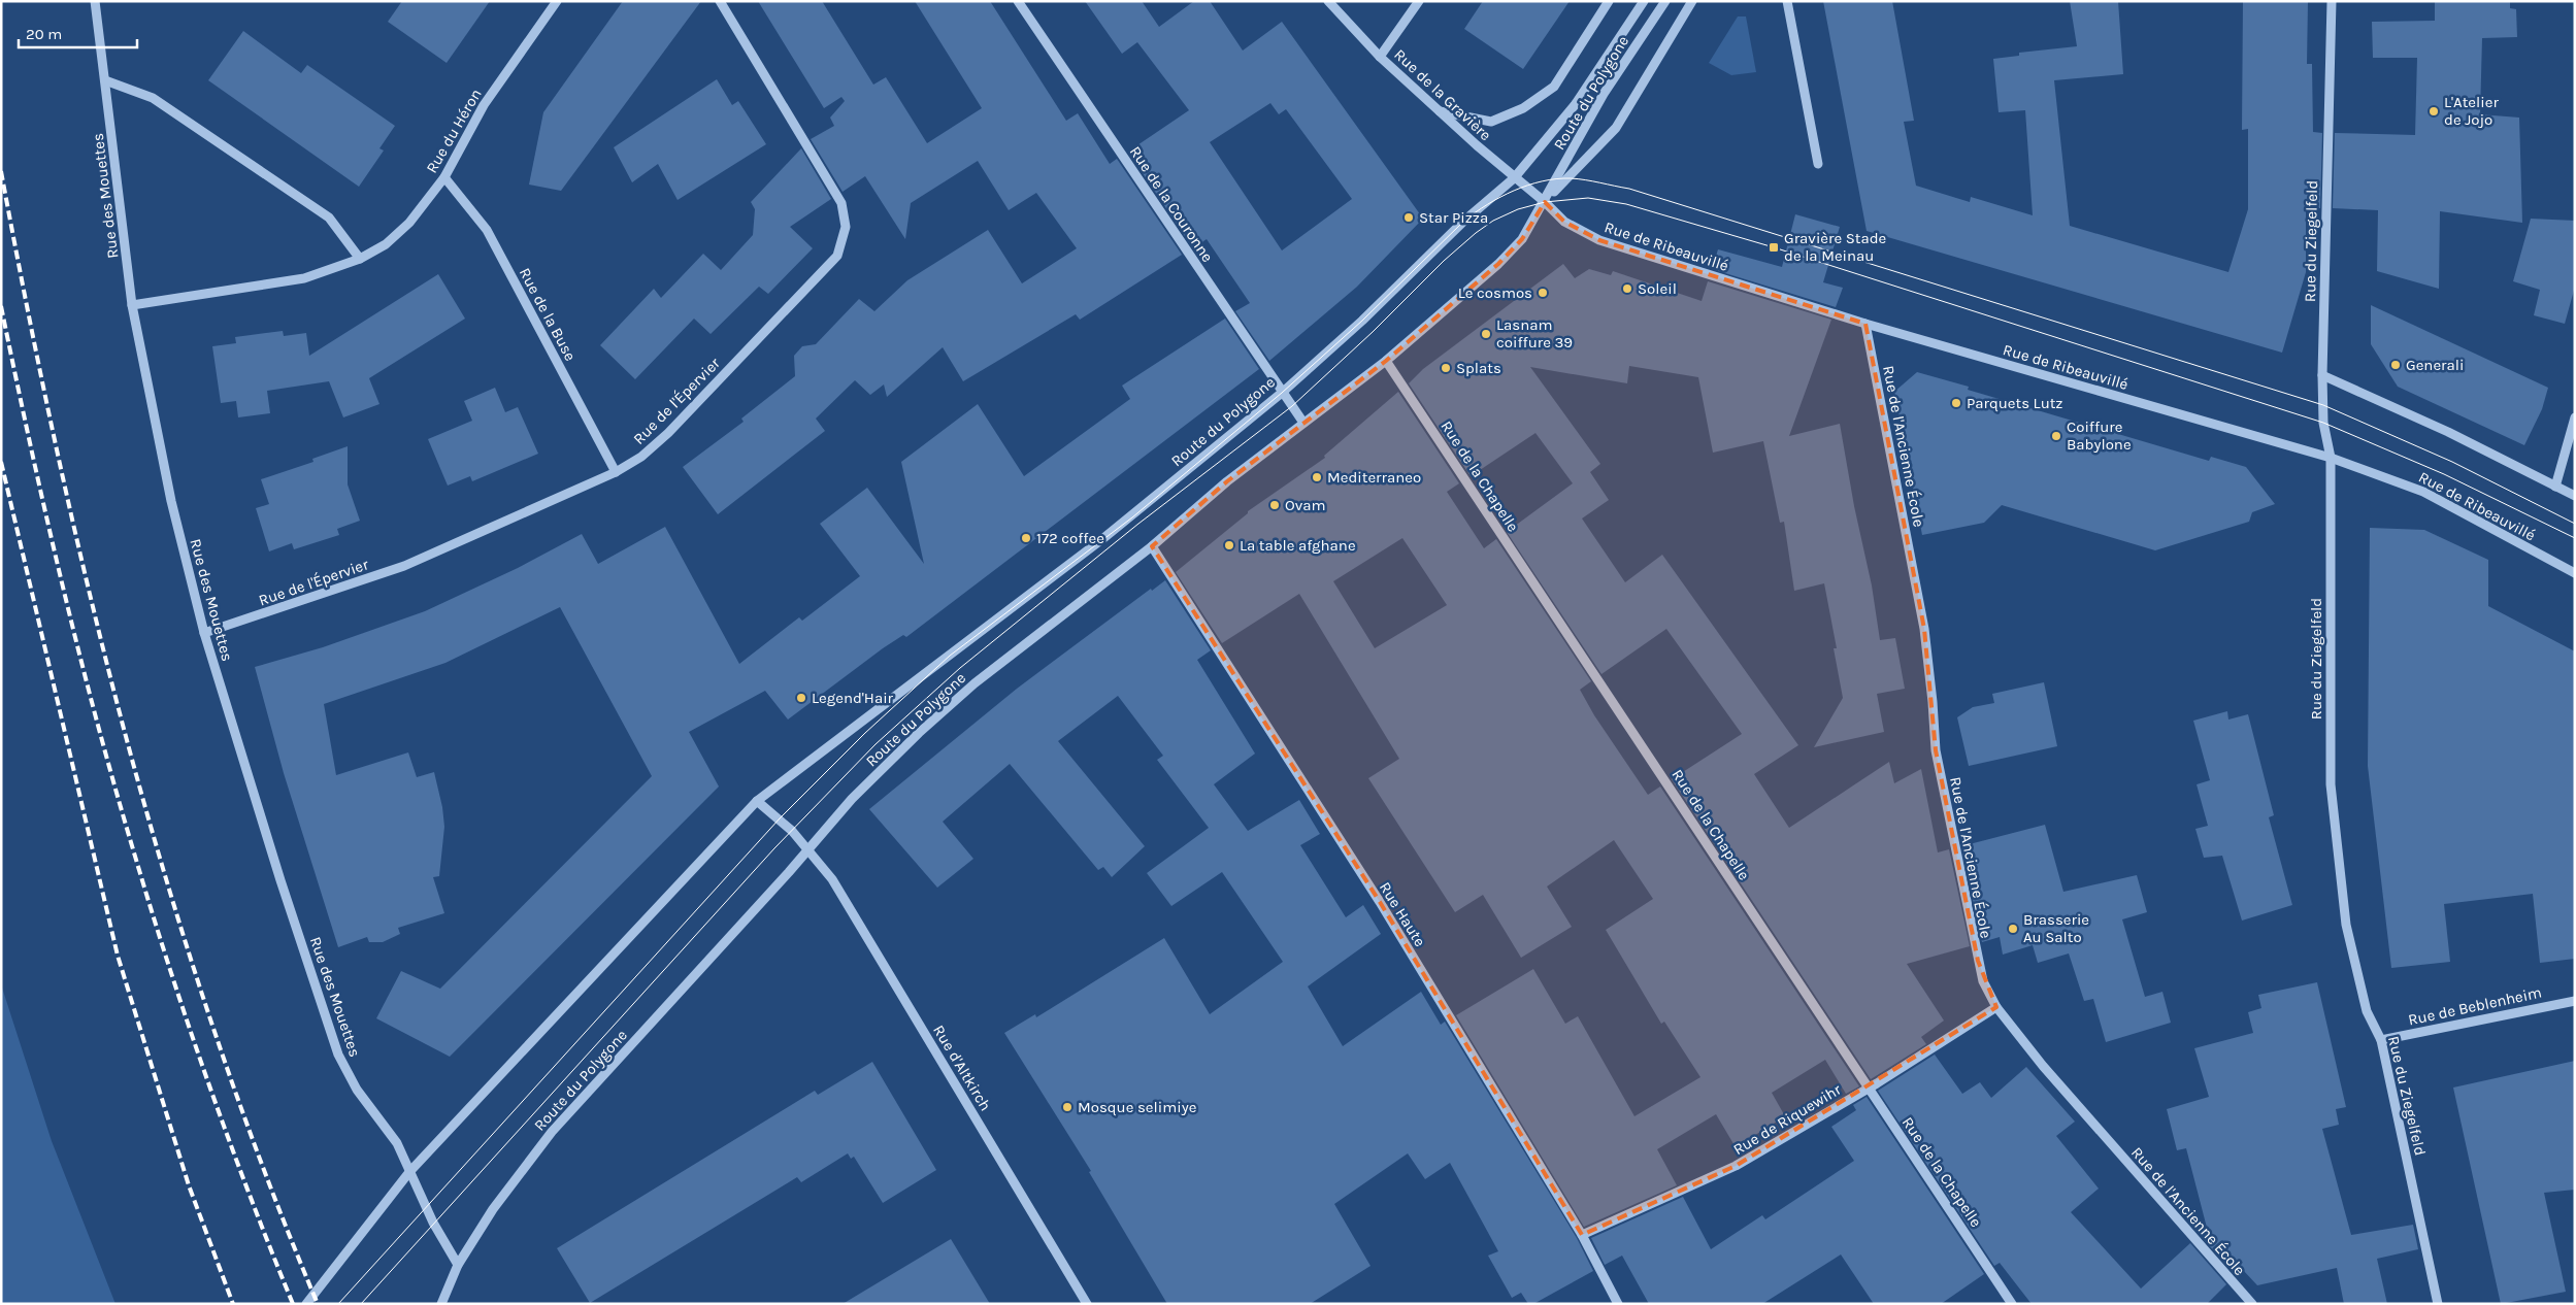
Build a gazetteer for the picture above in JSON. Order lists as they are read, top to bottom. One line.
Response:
{"streets":{"street":["Route du Polygone","Rue de la Gravière","Rue du Héron","Rue des Mouettes","Rue de la Couronne","Rue du Ziegelfeld","Rue de Ribeauvillé","Rue de la Buse","Rue de l'Épervier","Rue de l'Ancienne École","Rue de la Chapelle","Rue Haute","Rue de Beblenheim","Rue d'Altkirch","Rue de Riquewihr"]},"crossings":[["Route du Polygone","Rue de la Gravière"],["Route du Polygone","Rue des Mouettes"],["Route du Polygone","Rue de la Couronne"],["Route du Polygone","Rue de Ribeauvillé"],["Route du Polygone","Rue de la Chapelle"],["Route du Polygone","Rue Haute"],["Route du Polygone","Rue d'Altkirch"],["Rue de la Gravière","Rue de Ribeauvillé"],["Rue du Héron","Rue des Mouettes"],["Rue du Héron","Rue de la Buse"],["Rue des Mouettes","Rue de l'Épervier"],["Rue du Ziegelfeld","Rue de Ribeauvillé"],["Rue du Ziegelfeld","Rue de Beblenheim"],["Rue de Ribeauvillé","Rue de l'Ancienne École"],["Rue de la Buse","Rue de l'Épervier"],["Rue de l'Ancienne École","Rue de Riquewihr"],["Rue de la Chapelle","Rue de Riquewihr"],["Rue Haute","Rue de Riquewihr"]],"places":{"other":["L'Atelier de Jojo","Star Pizza","Soleil","Le cosmos","Lasnam coiffure 39","Generali","Splats","Parquets Lutz","Coiffure Babylone","Mediterraneo","Ovam","172 coffee","La table afghane","Legend'Hair","Brasserie Au Salto","Mosque selimiye"],"transit":["Gravière Stade de la Meinau"]},"scale_bar":"20 m"}
